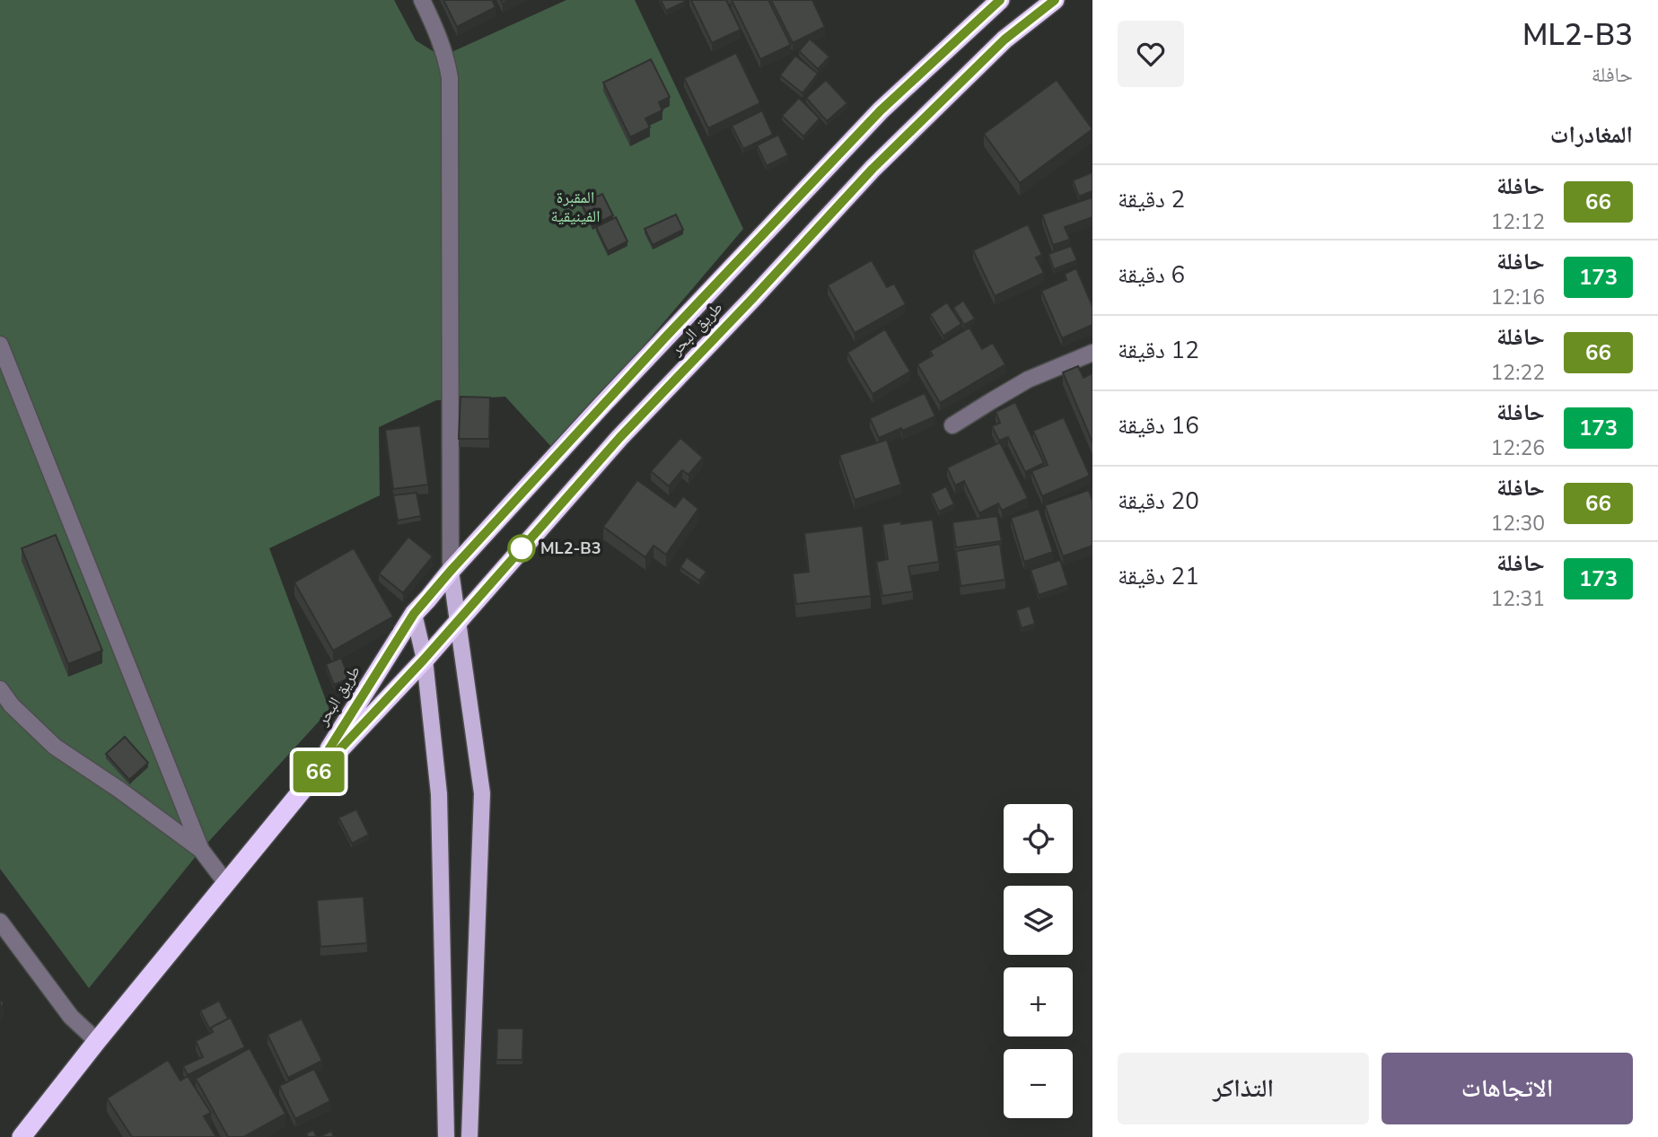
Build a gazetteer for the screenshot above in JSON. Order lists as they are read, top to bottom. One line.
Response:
{"streets":{"highway":["طريق البحر"]},"parks":["المقبرة الفينيقية"],"places":["ML2-B3"],"lines":["bus line 66"],"page":{"heading":[["ML2-B3","حافلة"],"المغادرات"],"on_map":"66","list":[{"mark":"66","name":"حافلة","note":"12:12","value":"2 دقيقة"},{"mark":"173","name":"حافلة","note":"12:16","value":"6 دقيقة"},{"mark":"66","name":"حافلة","note":"12:22","value":"12 دقيقة"},{"mark":"173","name":"حافلة","note":"12:26","value":"16 دقيقة"},{"mark":"66","name":"حافلة","note":"12:30","value":"20 دقيقة"},{"mark":"173","name":"حافلة","note":"12:31","value":"21 دقيقة"}],"map_buttons":["+","−"],"buttons":["الاتجاهات","التذاكر"]}}
